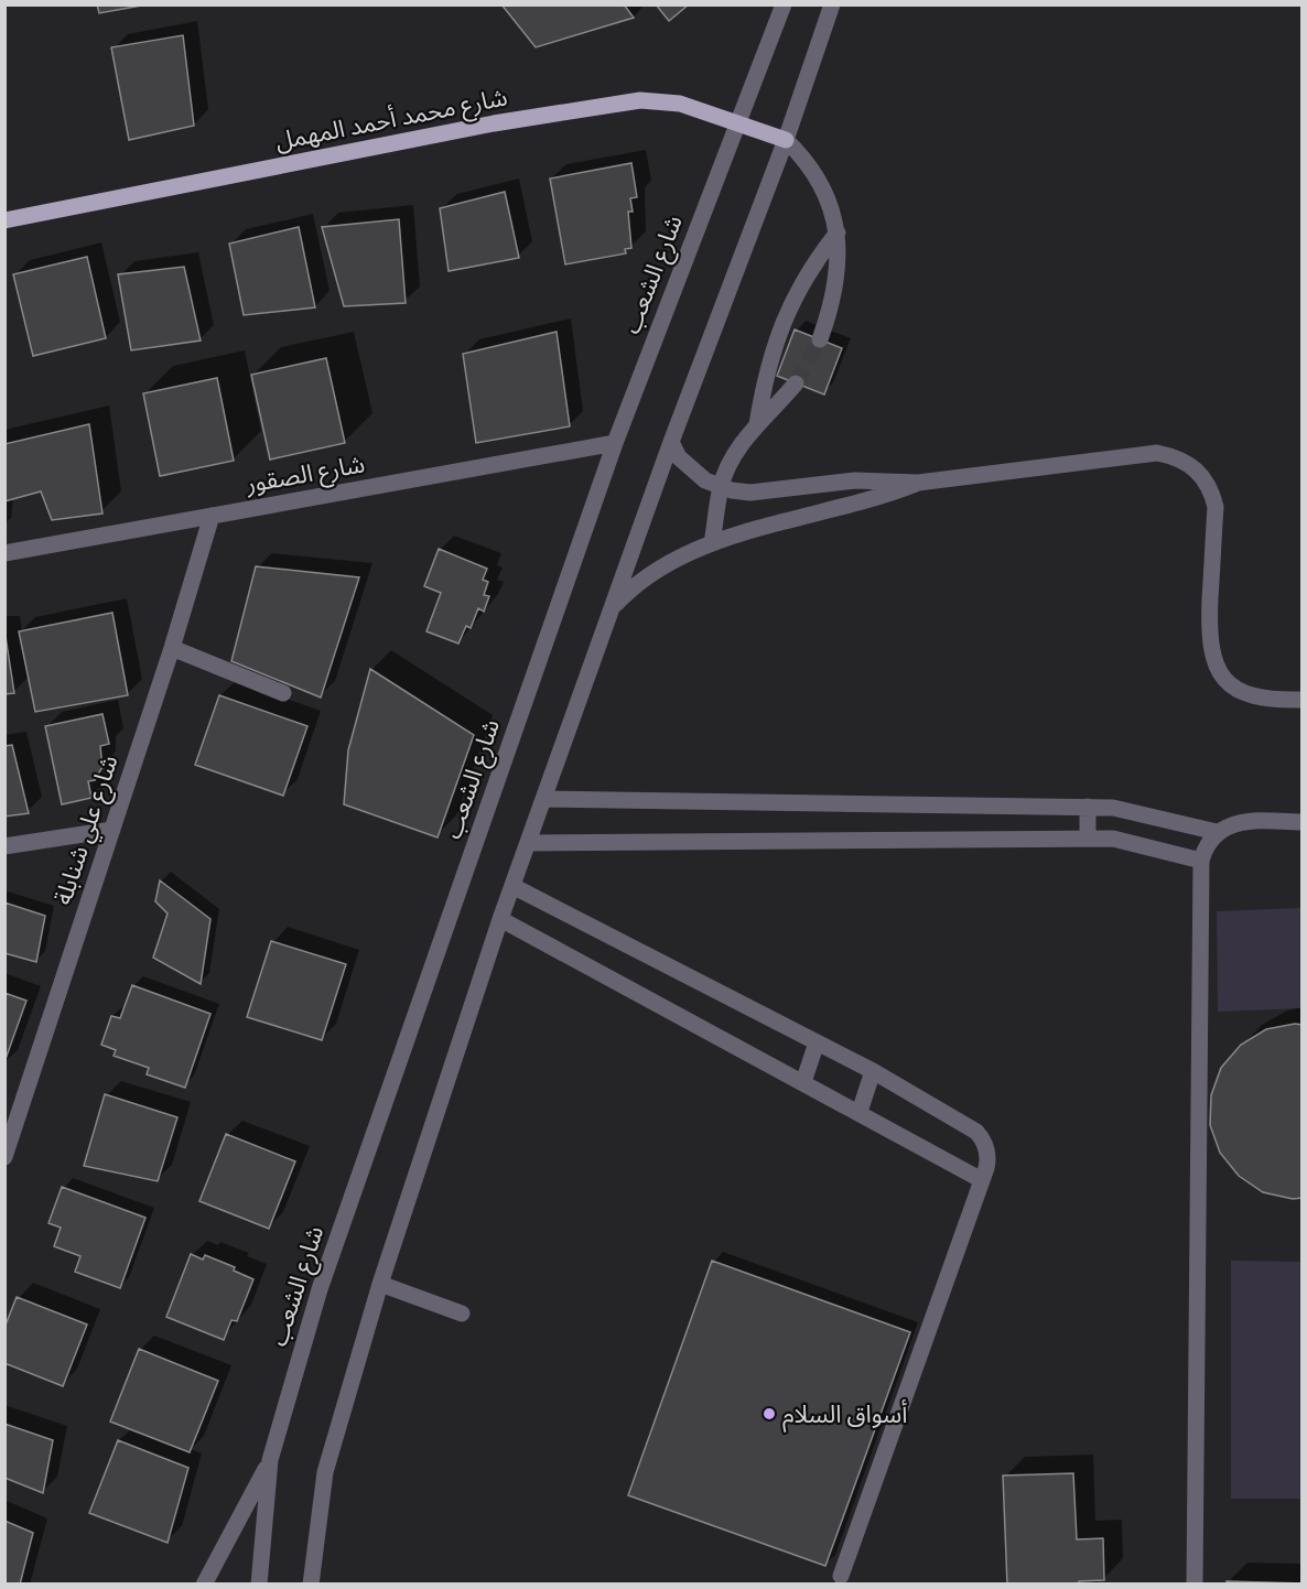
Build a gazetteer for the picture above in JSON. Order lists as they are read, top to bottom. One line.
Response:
{"streets":{"main road":["شارع محمد أحمد المهمل"],"street":["شارع الشعب","شارع الصقور","شارع علي شنابلة"]},"crossings":[["شارع محمد أحمد المهمل","شارع الشعب"],["شارع الشعب","شارع الصقور"],["شارع الصقور","شارع علي شنابلة"]],"places":["أسواق السلام"]}
